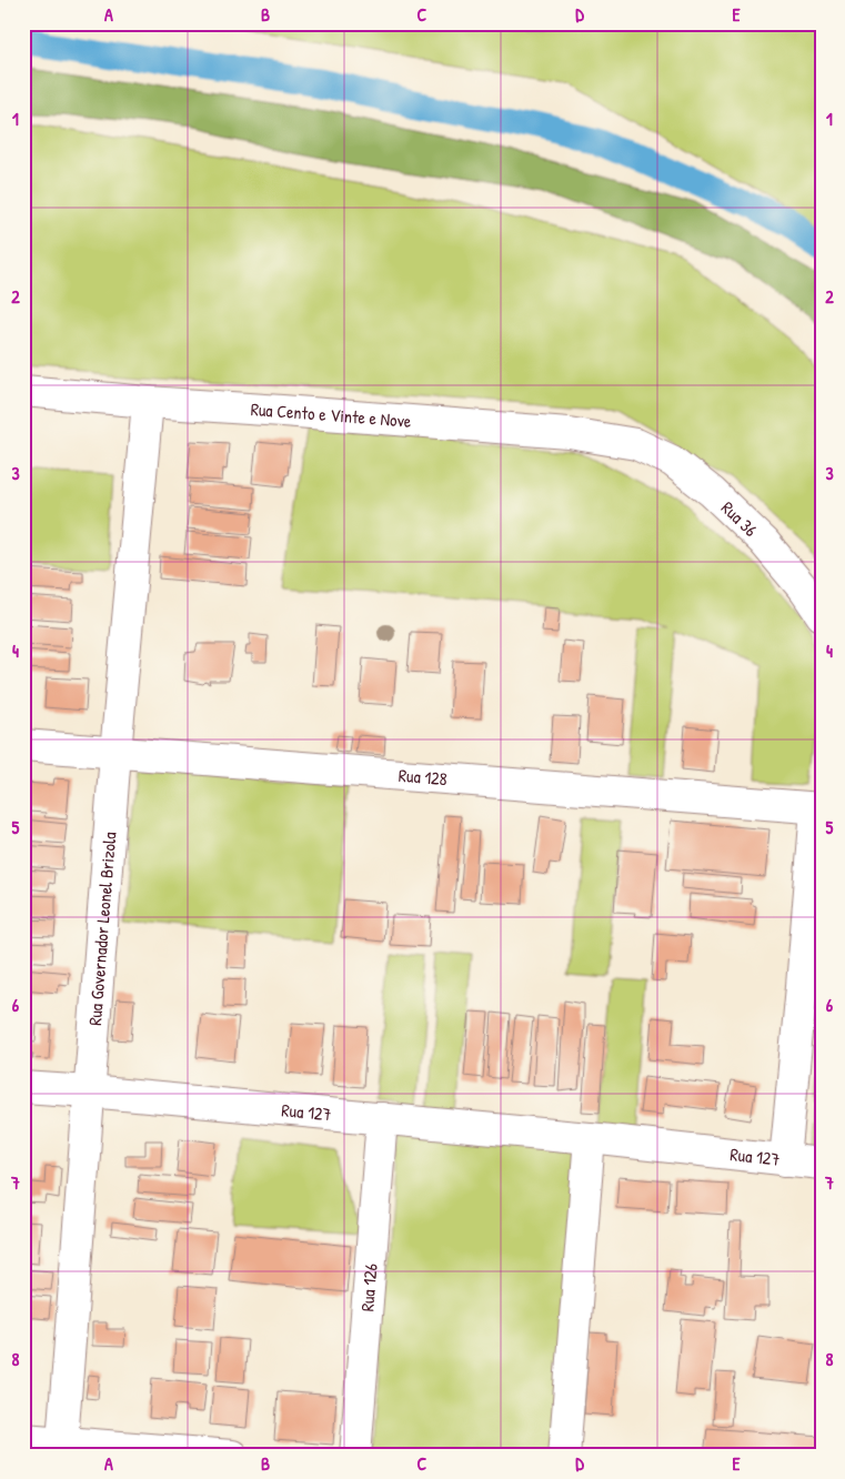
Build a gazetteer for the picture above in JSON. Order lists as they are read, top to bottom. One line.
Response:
{"streets":{"street":["Rua Cento e Vinte e Nove","Rua 36","Rua 128","Rua Governador Leonel Brizola","Rua 127","Rua 126"]},"crossings":[["Rua Cento e Vinte e Nove","Rua 36"],["Rua Cento e Vinte e Nove","Rua Governador Leonel Brizola"],["Rua 128","Rua Governador Leonel Brizola"],["Rua Governador Leonel Brizola","Rua 127"],["Rua 127","Rua 126"]],"grid":{"columns":["A","B","C","D","E"],"rows":["1","2","3","4","5","6","7","8"]}}
